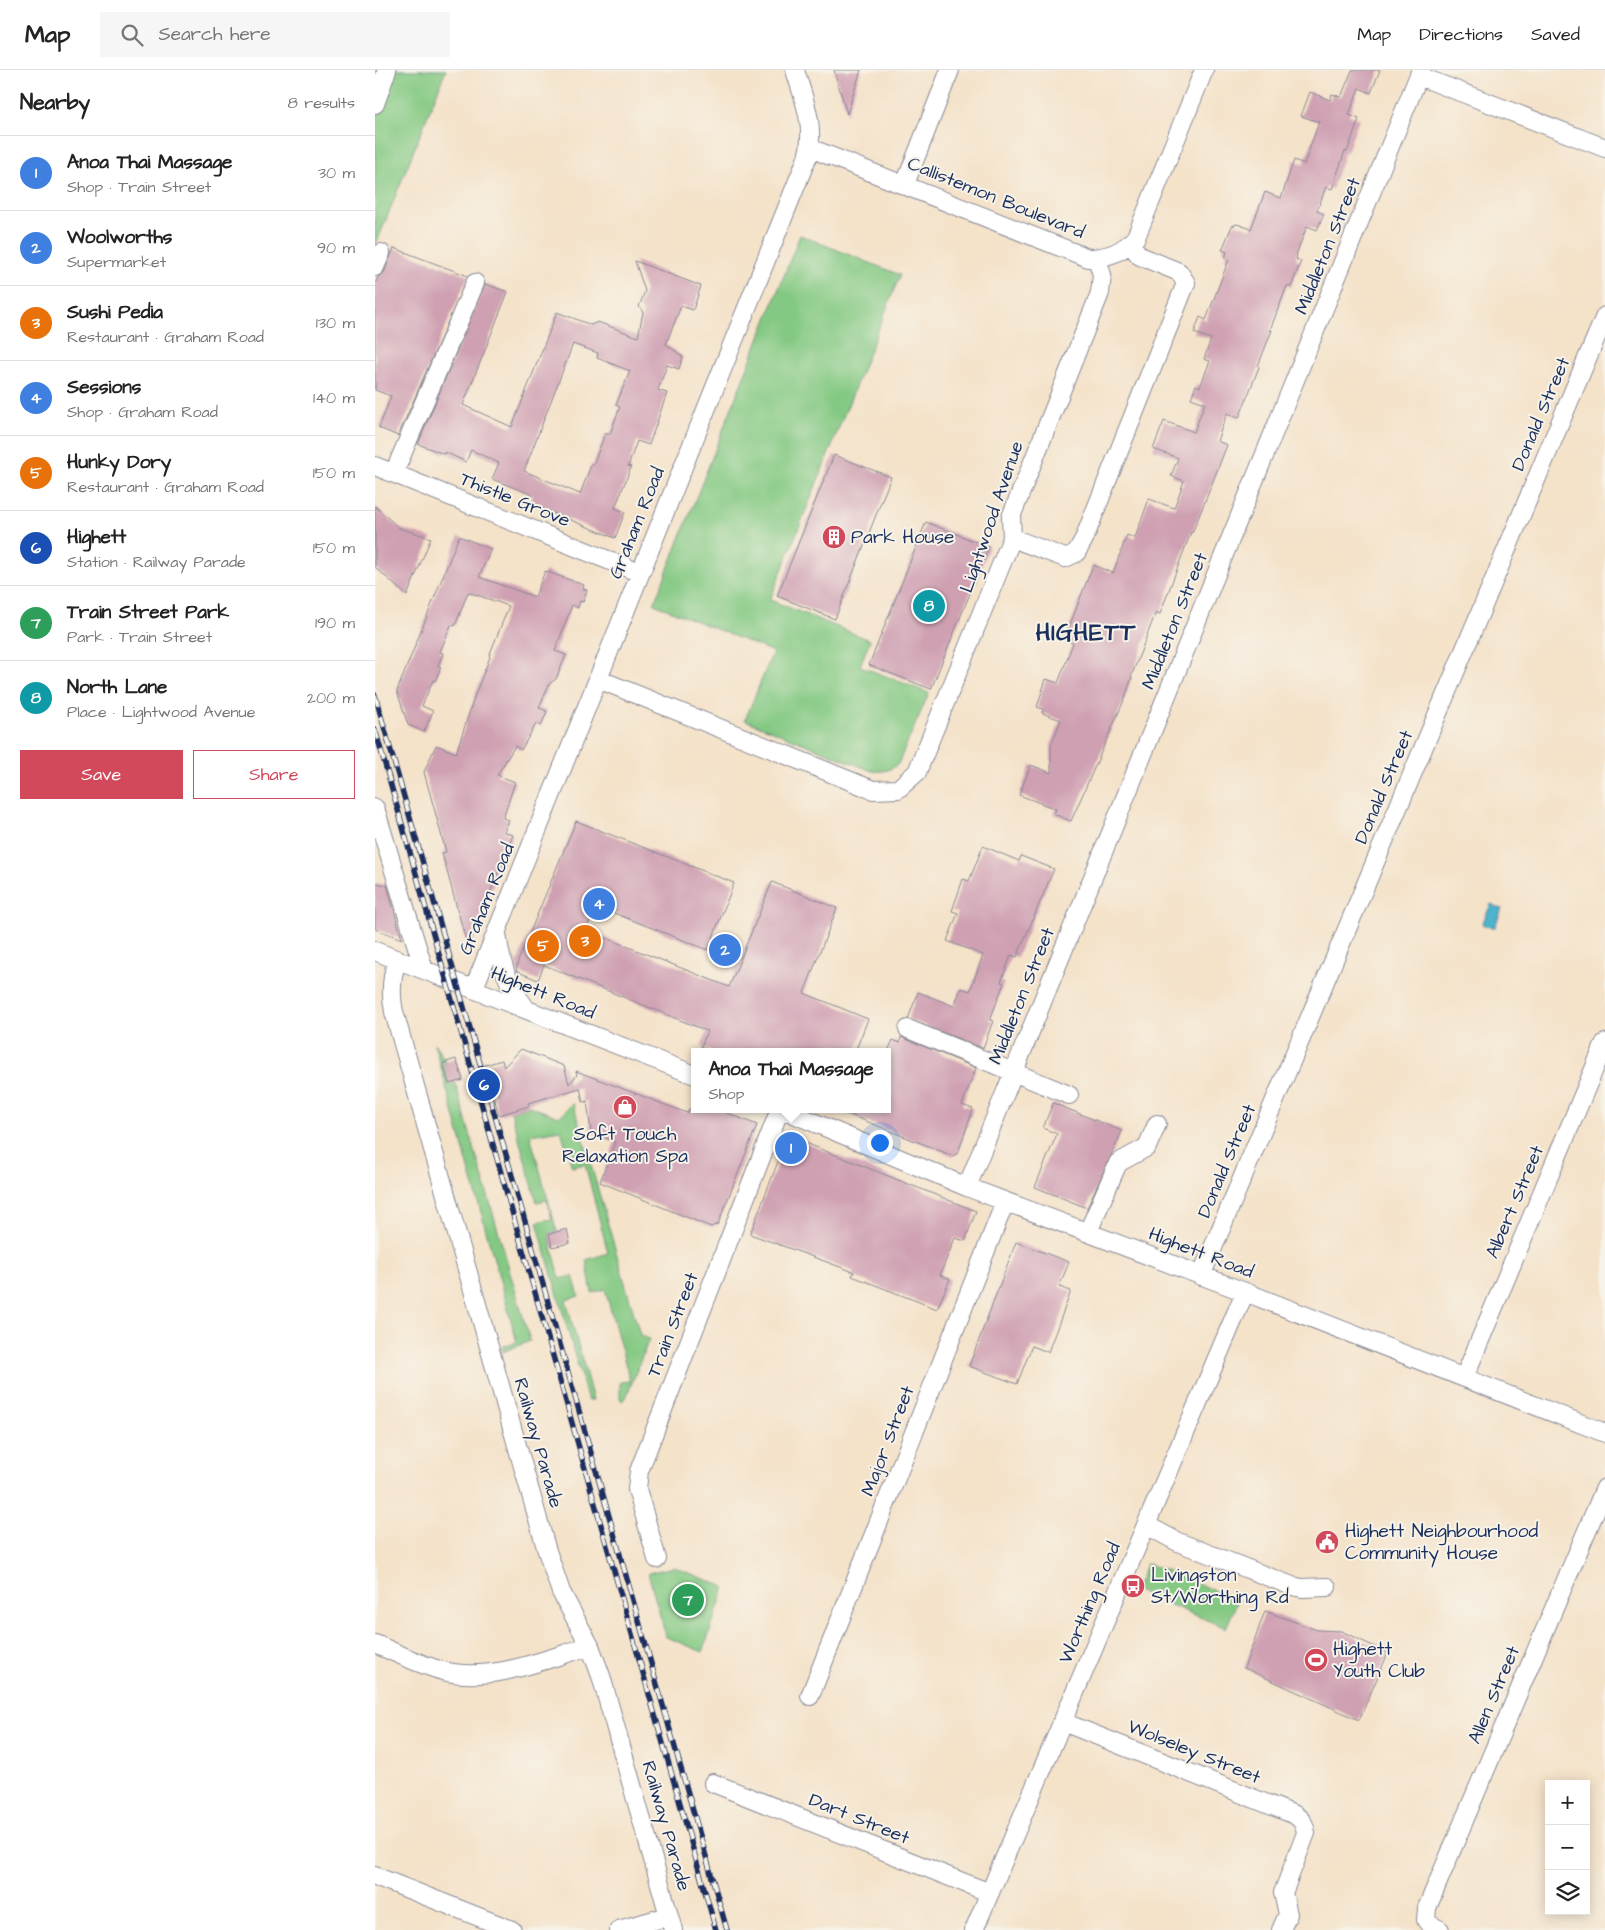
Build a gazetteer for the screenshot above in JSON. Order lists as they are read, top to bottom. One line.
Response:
{"streets":{"street":["Callistemon Boulevard","Middleton Street","Donald Street","Thistle Grove","Lightwood Avenue","Graham Road","Highett Road","Albert Street","Train Street","Major Street","Railway Parade","Worthing Road","Allen Street","Wolseley Street","Dart Street"]},"crossings":[["Callistemon Boulevard","Lightwood Avenue"],["Callistemon Boulevard","Graham Road"],["Middleton Street","Highett Road"],["Donald Street","Highett Road"],["Thistle Grove","Graham Road"],["Lightwood Avenue","Graham Road"],["Graham Road","Highett Road"],["Highett Road","Albert Street"],["Highett Road","Major Street"],["Highett Road","Railway Parade"],["Highett Road","Worthing Road"],["Worthing Road","Wolseley Street"],["Worthing Road","Dart Street"]],"districts":["HIGHETT"],"places":{"building":["Park House"],"shop":["Soft Touch Relaxation Spa"],"public building":["Highett Neighbourhood Community House"],"bus stop":["Livingston St/Worthing Rd"],"sports":["Highett Youth Club"]},"page":{"header":"Map","search":"Search here","nav":["Map","Directions","Saved"],"heading":["Nearby","8 results"],"list":[{"mark":"1","name":"Anoa Thai Massage","note":"Shop · Train Street","value":"30 m"},{"mark":"2","name":"Woolworths","note":"Supermarket","value":"90 m"},{"mark":"3","name":"Sushi Pedia","note":"Restaurant · Graham Road","value":"130 m"},{"mark":"4","name":"Sessions","note":"Shop · Graham Road","value":"140 m"},{"mark":"5","name":"Hunky Dory","note":"Restaurant · Graham Road","value":"150 m"},{"mark":"6","name":"Highett","note":"Station · Railway Parade","value":"150 m"},{"mark":"7","name":"Train Street Park","note":"Park · Train Street","value":"190 m"},{"mark":"8","name":"North Lane","note":"Place · Lightwood Avenue","value":"200 m"}],"pins":["8","4","3","5","2","6","1","7"],"buttons":["Save","Share"],"popup":["Anoa Thai Massage","Shop"],"map_buttons":["+","−"]}}
